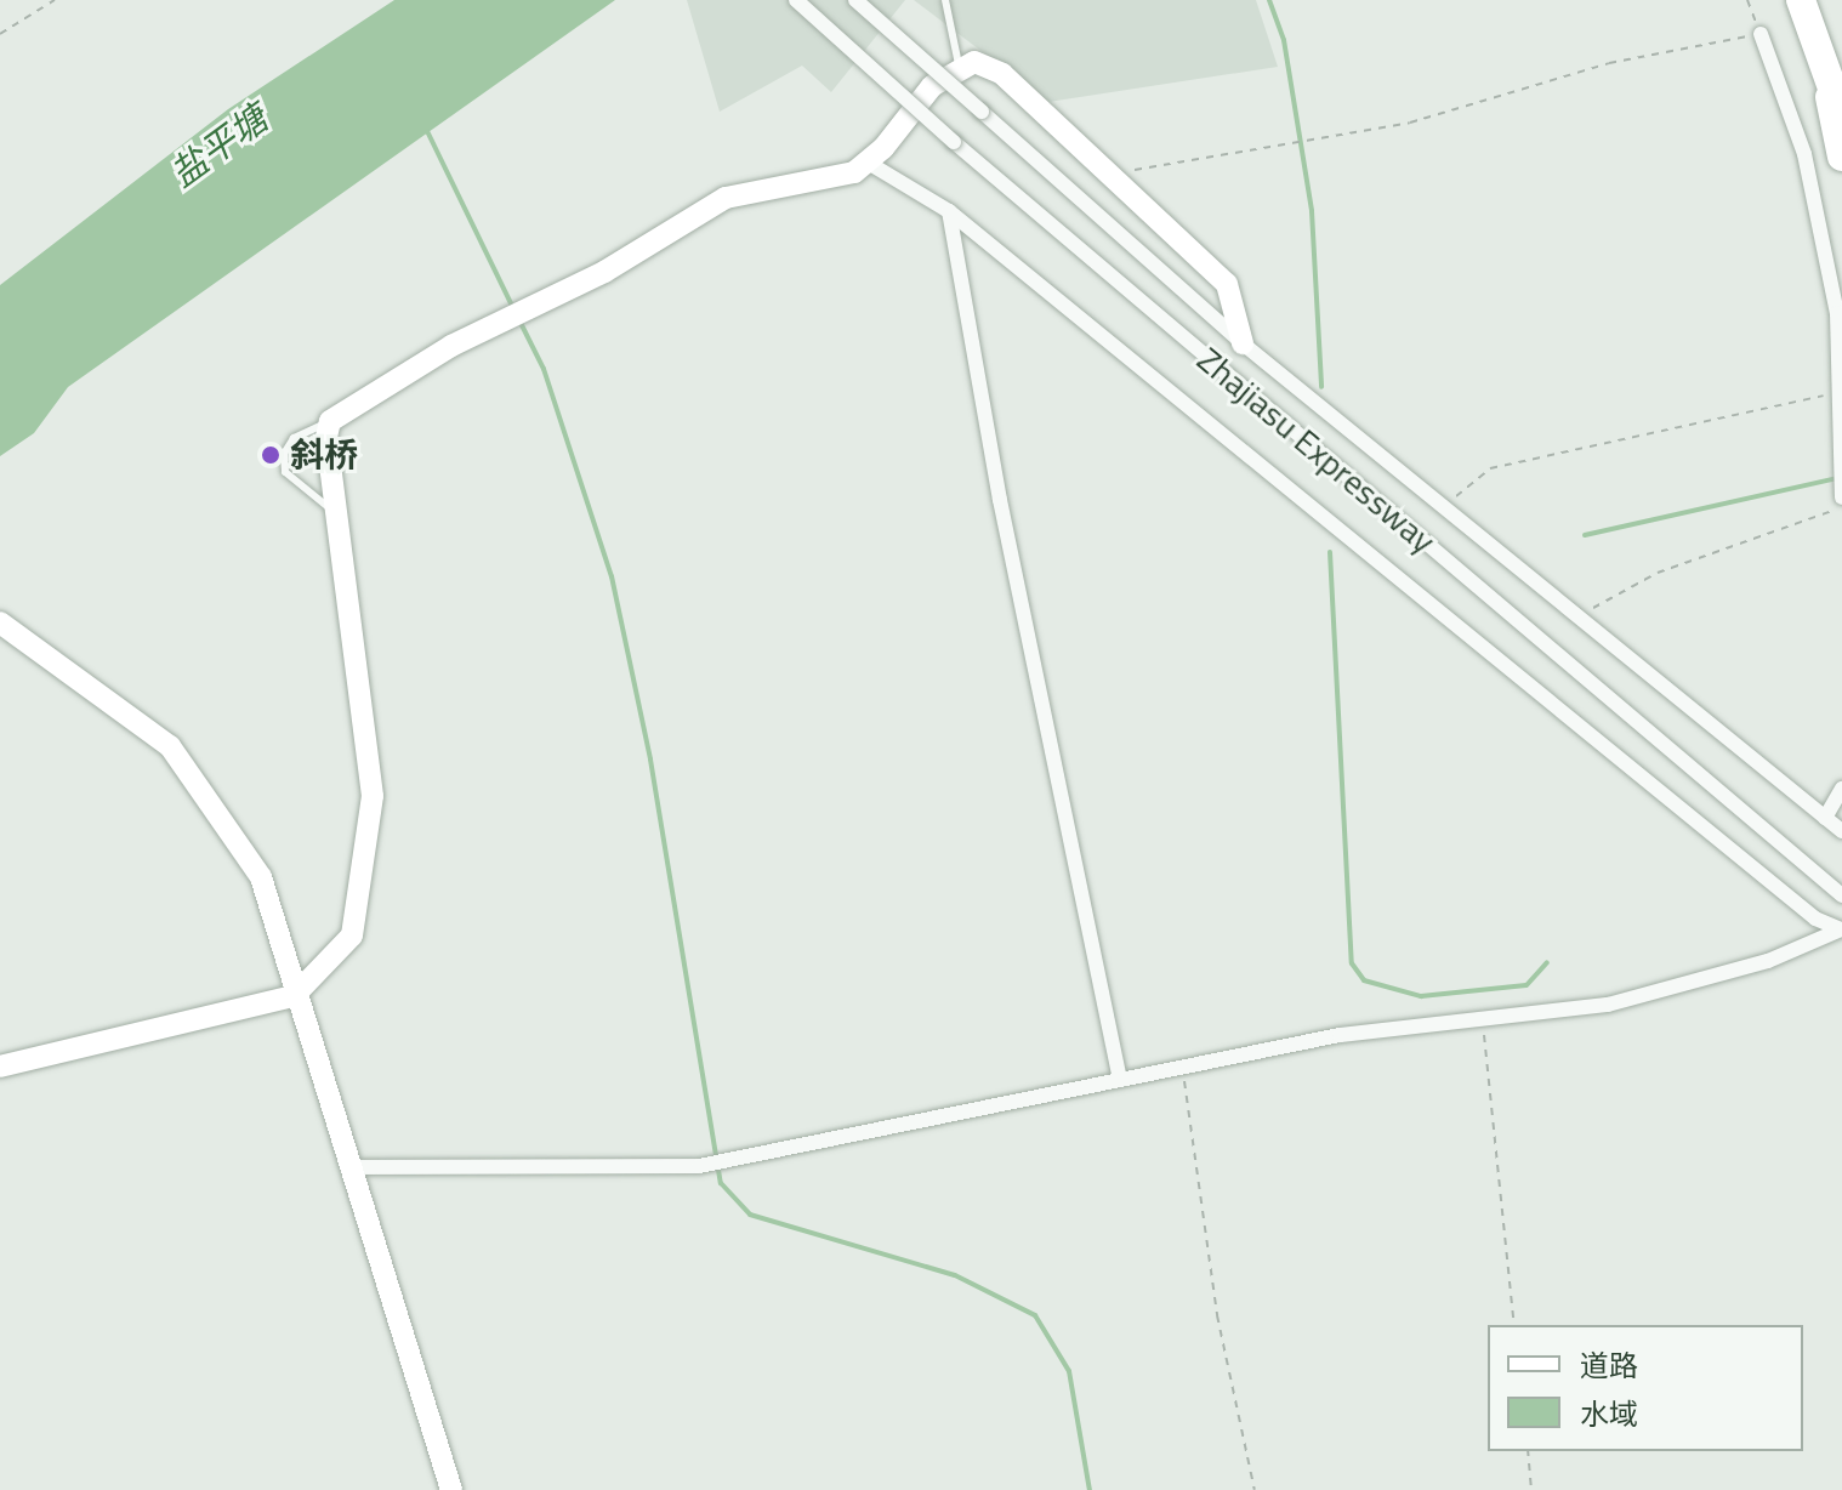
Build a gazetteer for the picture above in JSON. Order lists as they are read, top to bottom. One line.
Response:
{"streets":{"street":["Zhajiasu Expressway"]},"water":["盐平塘"],"places":["斜桥"],"legend":["道路","水域"]}
